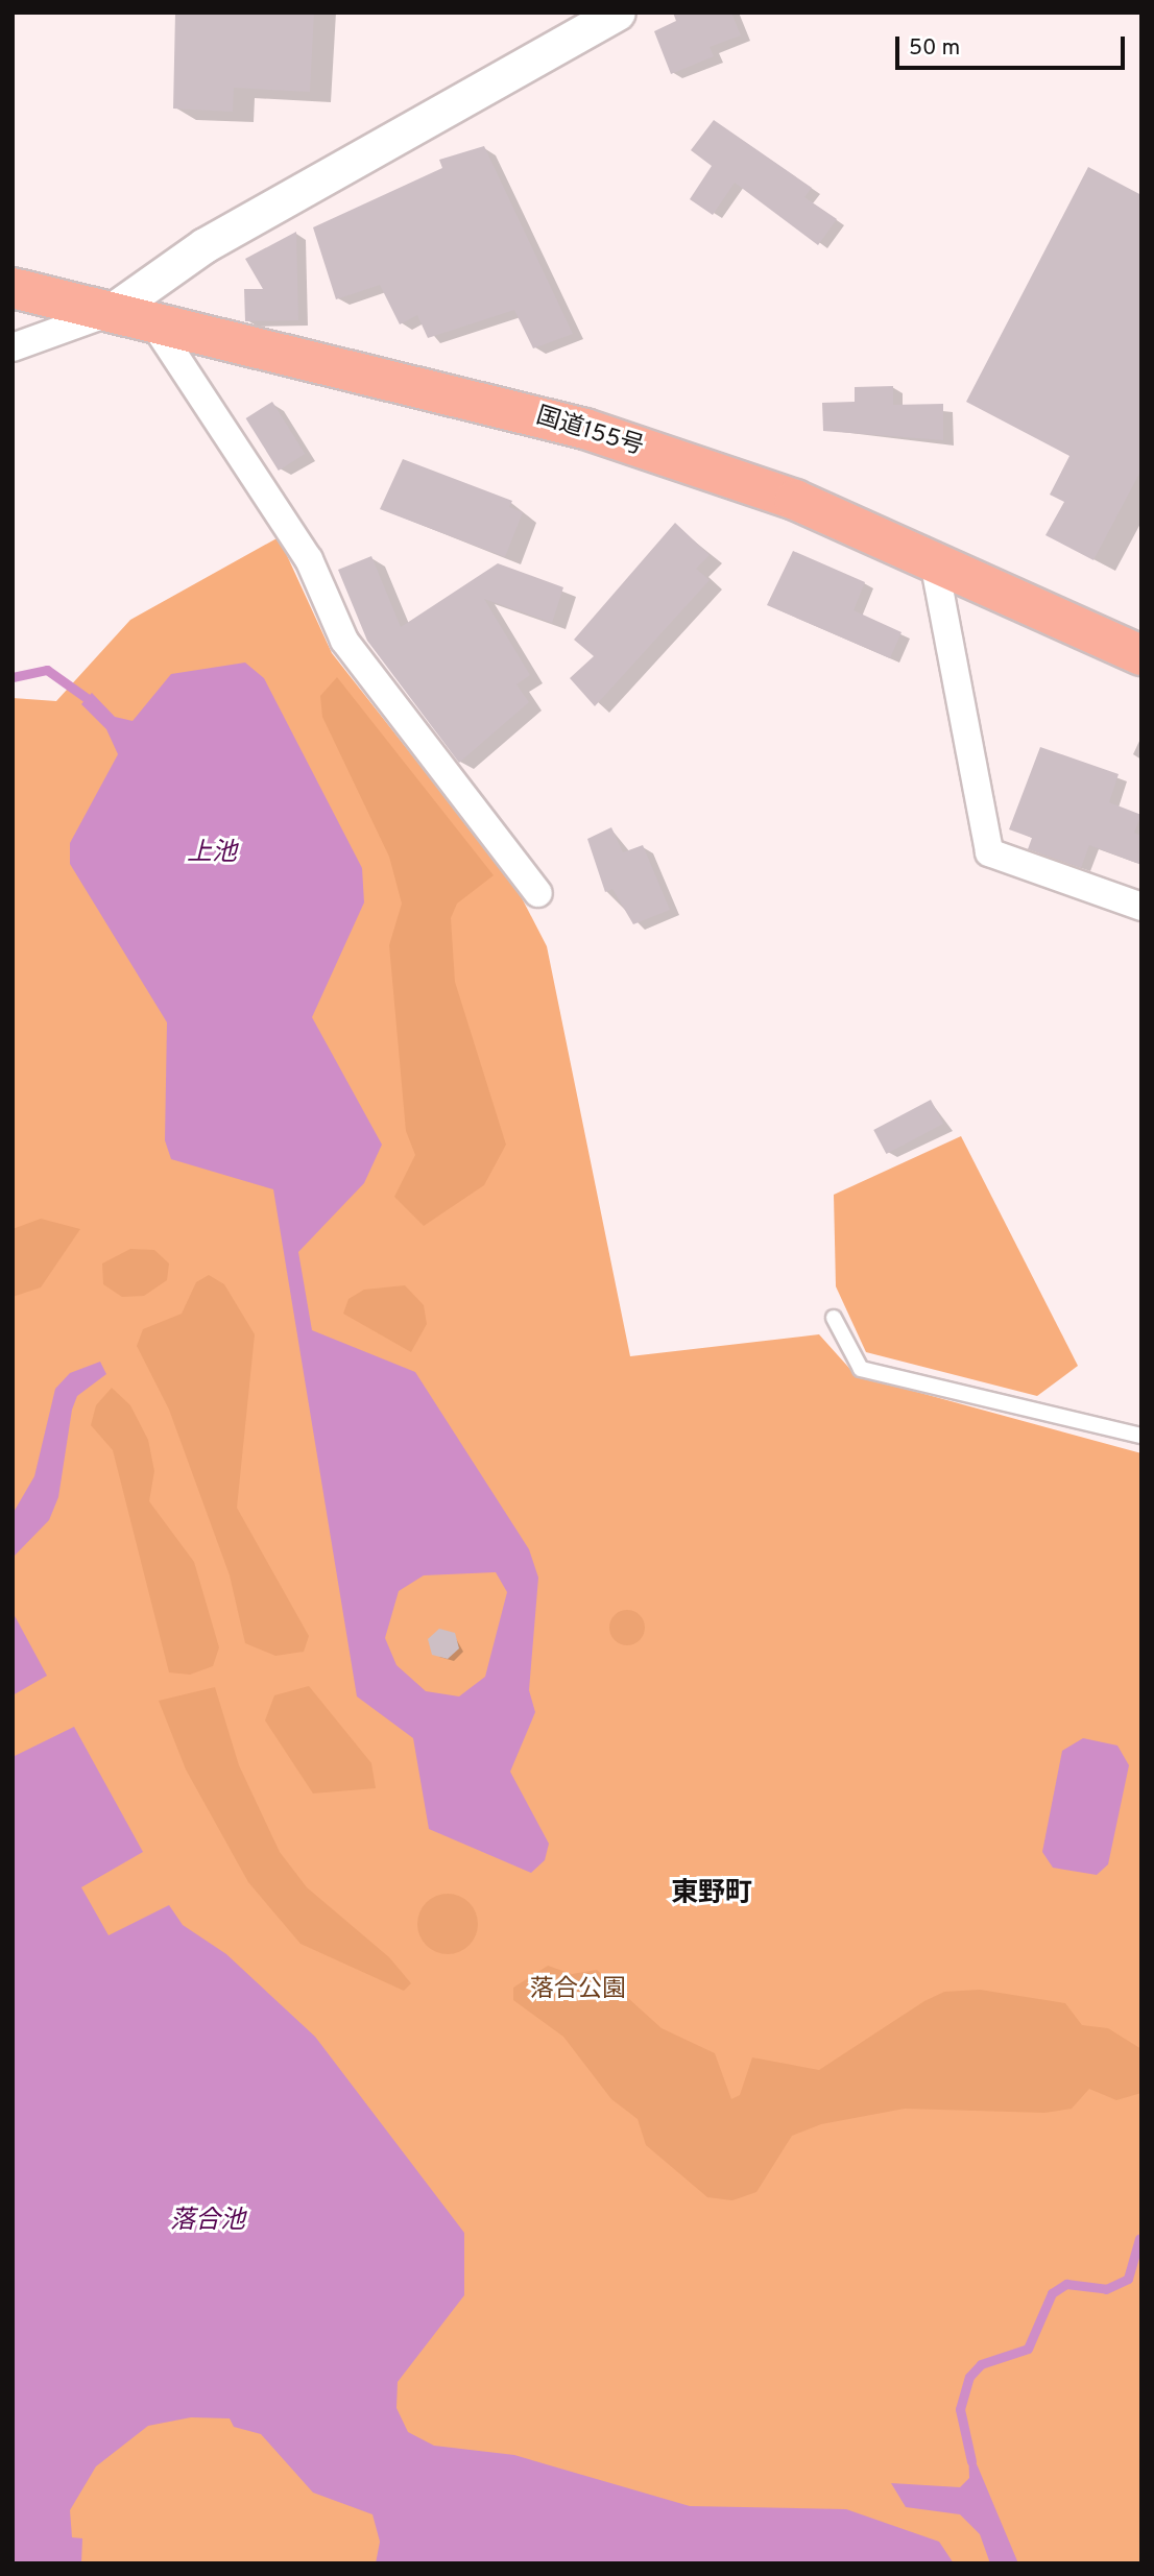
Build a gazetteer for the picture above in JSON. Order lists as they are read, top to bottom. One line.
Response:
{"streets":{"highway":["国道155号"]},"districts":["東野町"],"water":["上池","落合池"],"parks":["落合公園"],"scale_bar":"50 m"}
